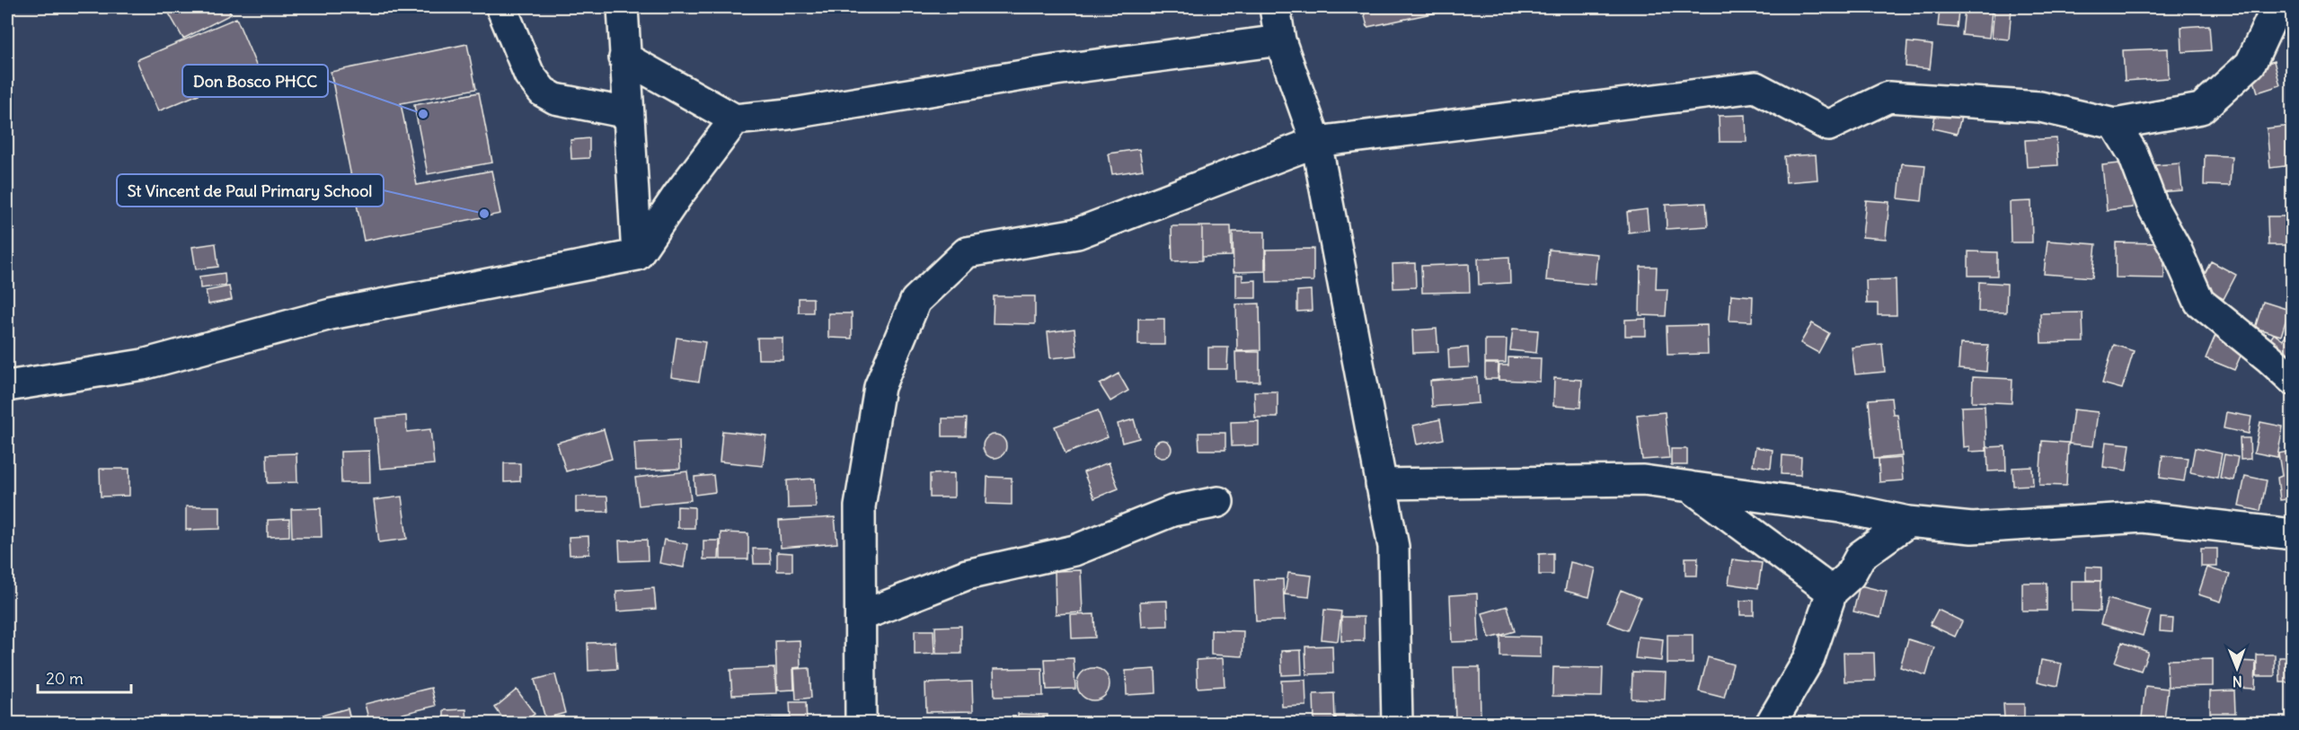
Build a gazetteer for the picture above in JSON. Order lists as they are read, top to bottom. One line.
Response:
{"places":["Don Bosco PHCC","St Vincent de Paul Primary School"],"scale_bar":"20 m","north":"bottom"}
